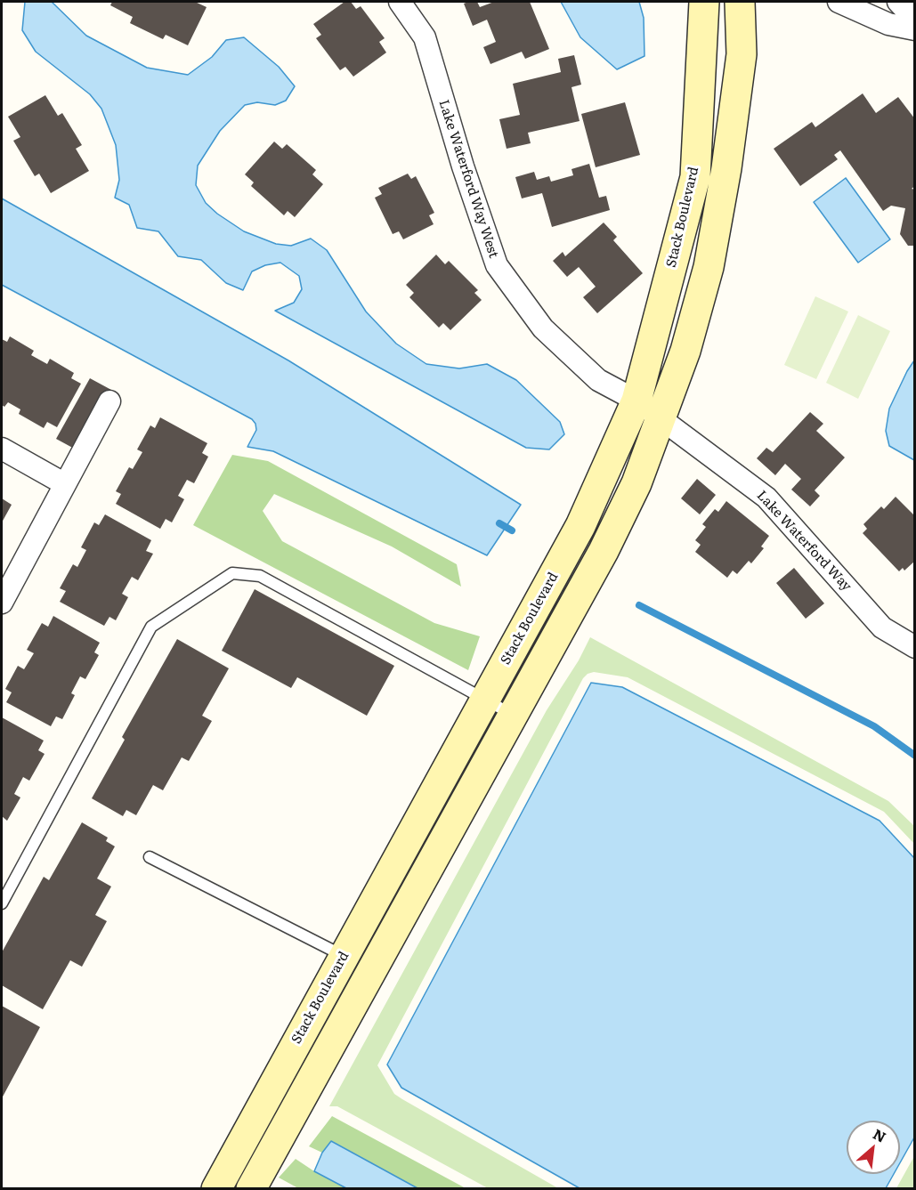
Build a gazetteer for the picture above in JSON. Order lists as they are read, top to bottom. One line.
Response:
{"streets":{"street":["Lake Waterford Way West","Stack Boulevard","Lake Waterford Way"]},"crossings":[["Lake Waterford Way West","Stack Boulevard"],["Lake Waterford Way West","Lake Waterford Way"],["Stack Boulevard","Lake Waterford Way"]],"north":"top right"}
